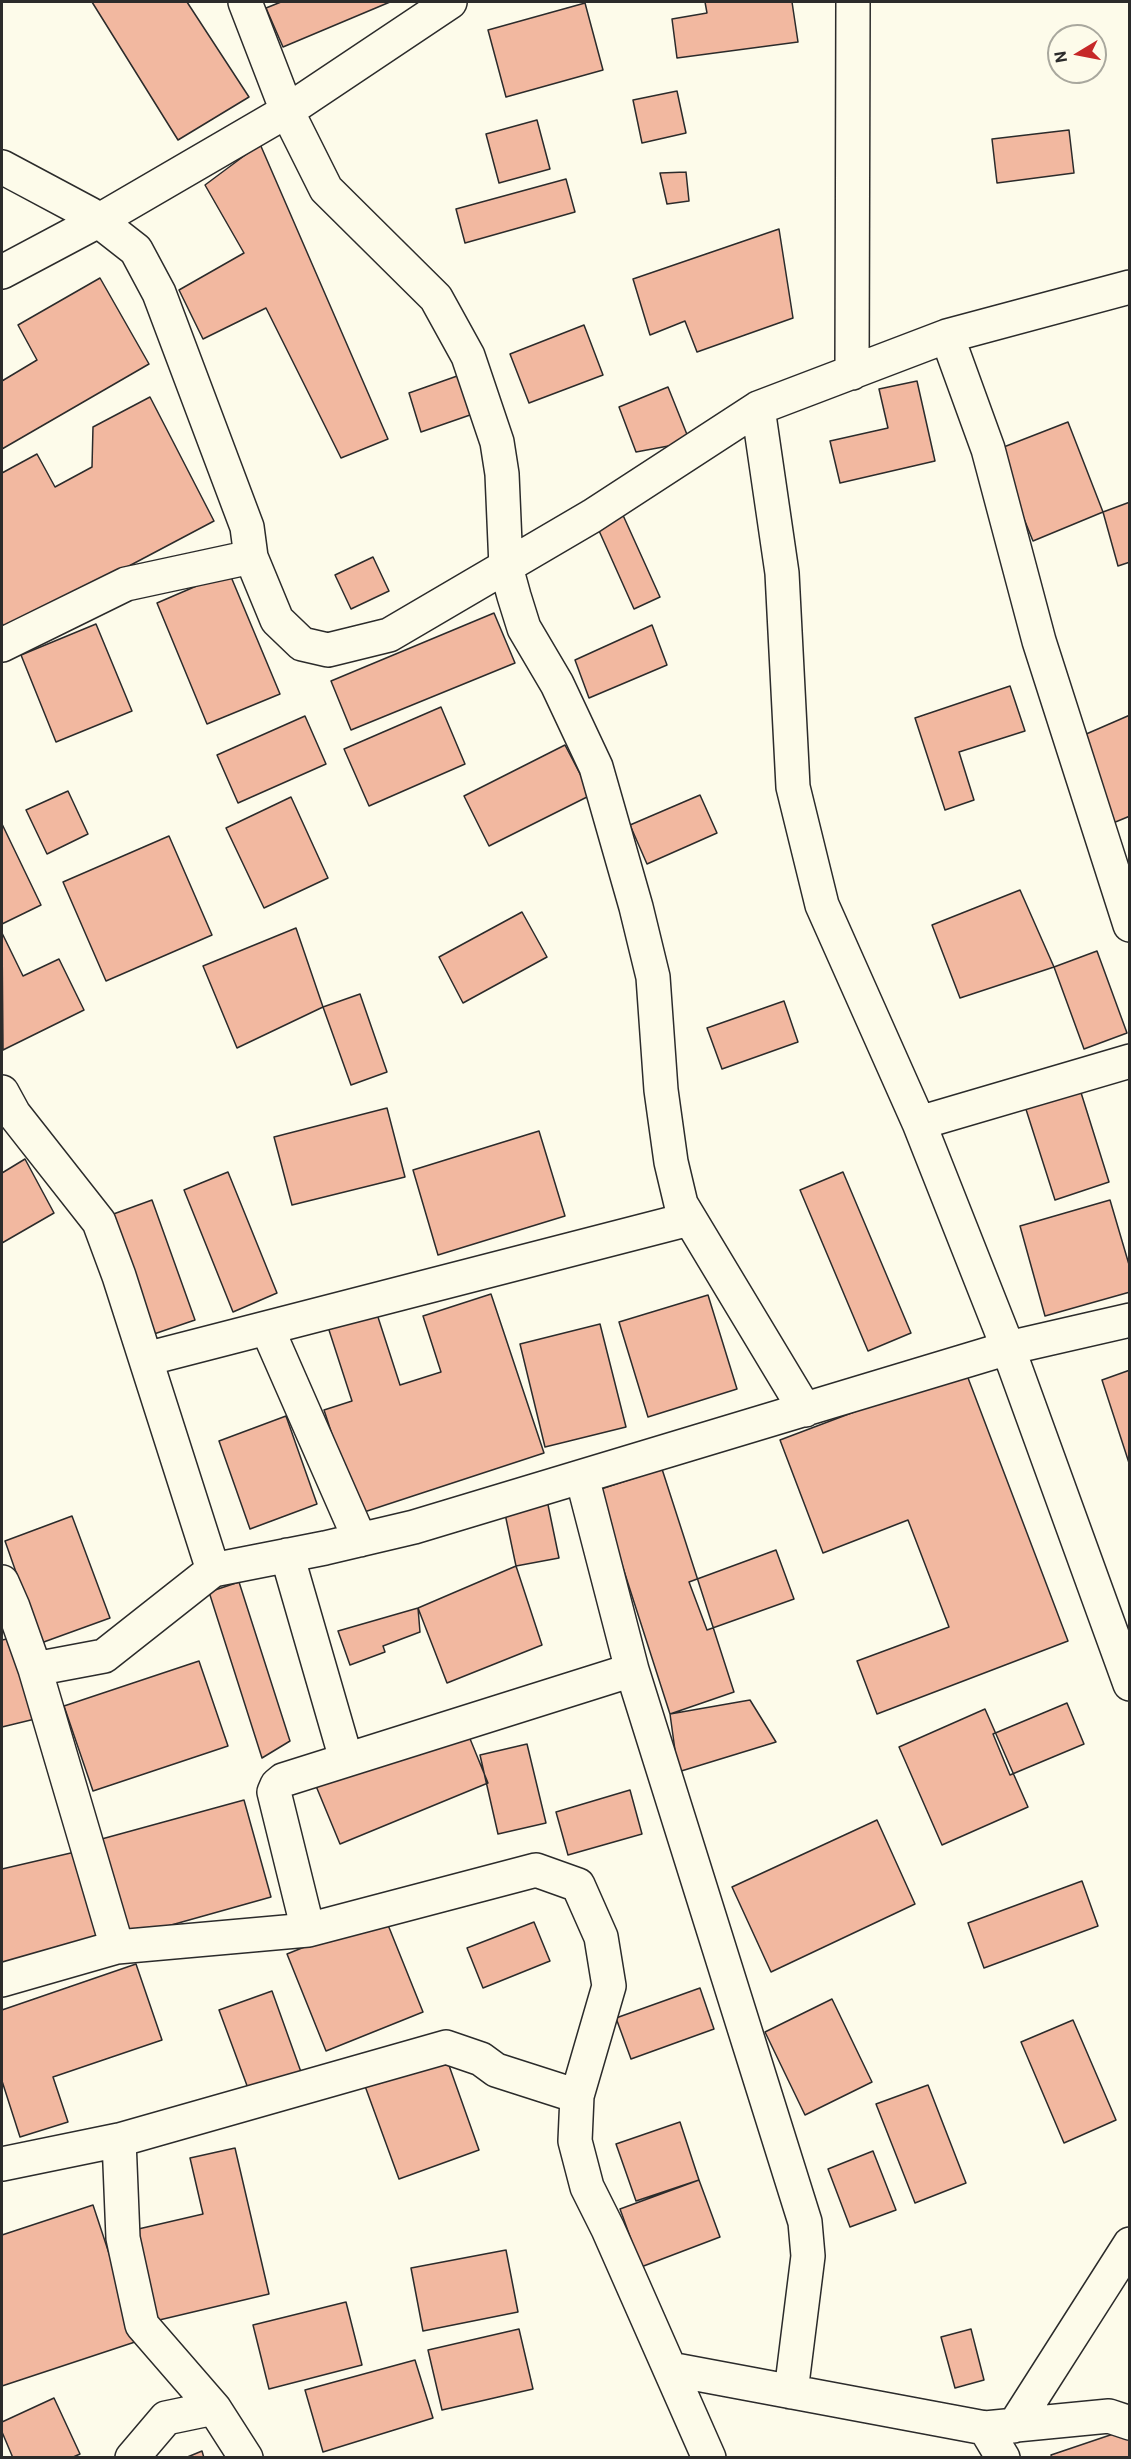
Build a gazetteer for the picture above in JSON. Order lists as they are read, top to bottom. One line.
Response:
{"north":"left"}
